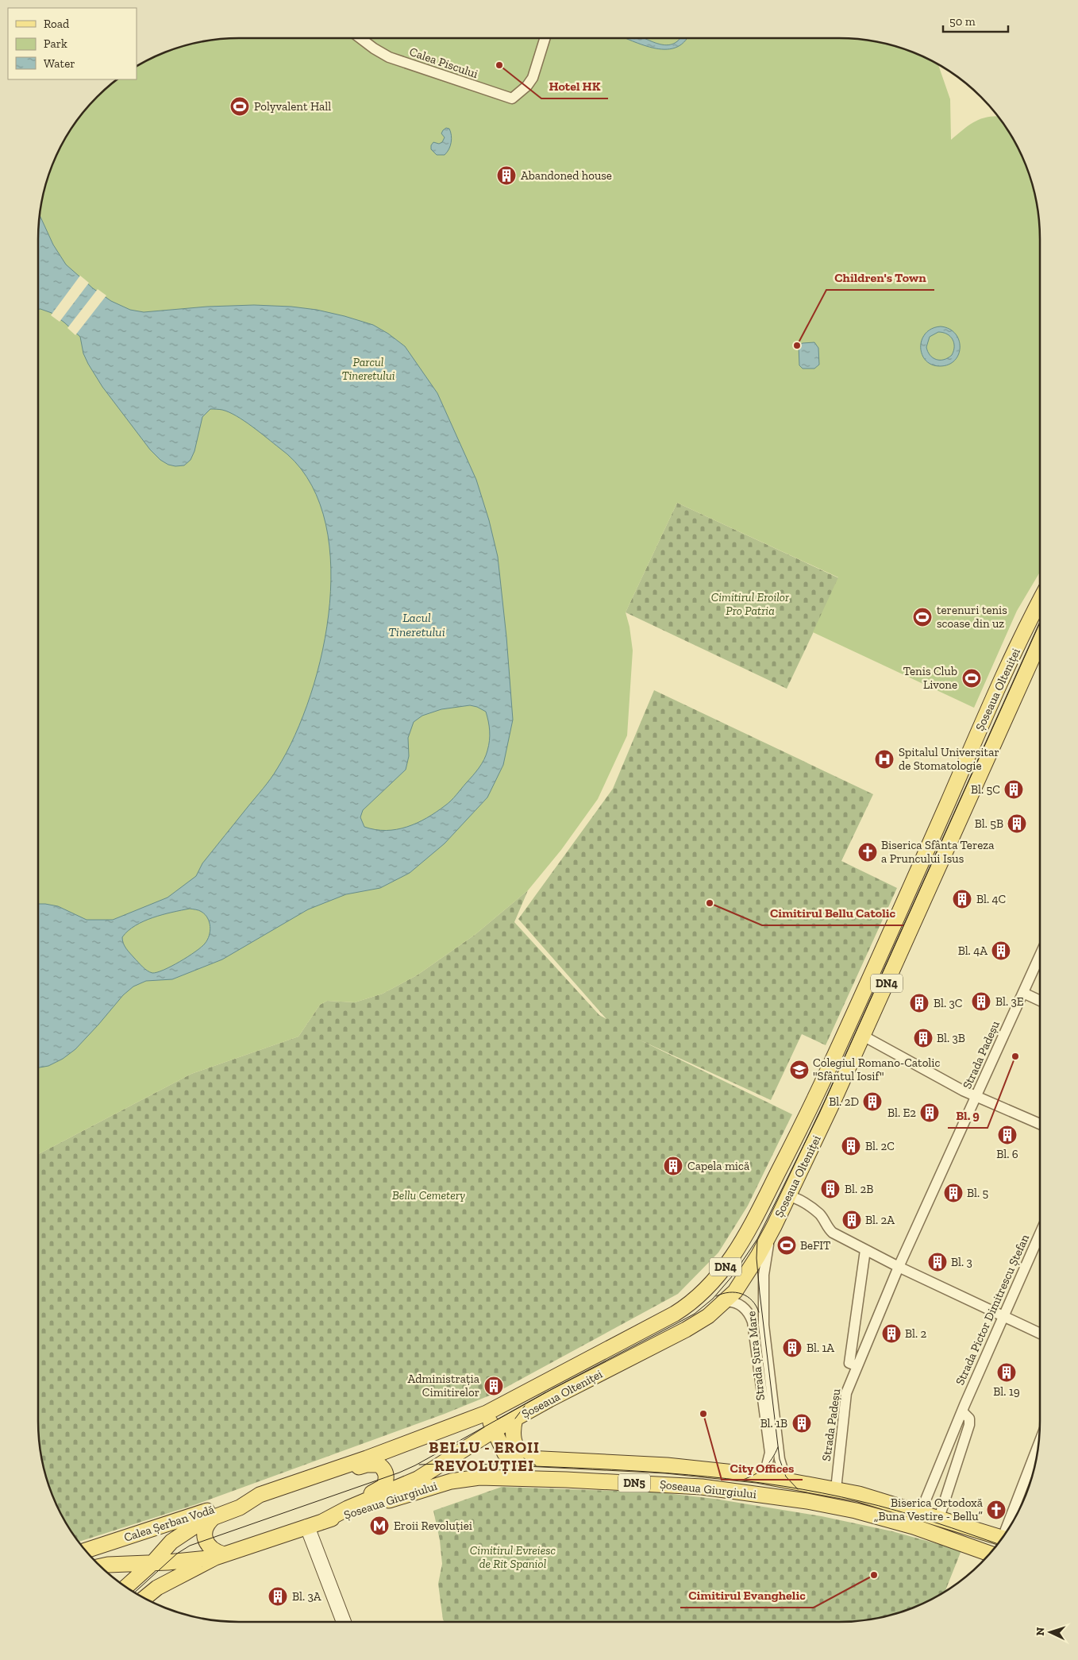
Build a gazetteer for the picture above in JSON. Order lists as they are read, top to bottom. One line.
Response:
{"streets":{"main road":["Șoseaua Olteniței","DN4","DN5","Șoseaua Giurgiului","Calea Șerban Vodă"],"street":["Calea Piscului","Strada Padeșu","Strada Pictor Dimitrescu Ștefan","Strada Șura Mare"]},"crossings":[["Șoseaua Olteniței","Strada Șura Mare"],["Șoseaua Olteniței","Șoseaua Giurgiului"],["Strada Padeșu","Șoseaua Giurgiului"],["Strada Pictor Dimitrescu Ștefan","Șoseaua Giurgiului"],["Strada Șura Mare","Șoseaua Giurgiului"]],"districts":["BELLU - EROII REVOLUȚIEI"],"water":["Lacul Tineretului"],"parks":["Parcul Tineretului","Cimitirul Eroilor Pro Patria","Bellu Cemetery","Cimitirul Evreiesc de Rit Spaniol"],"places":{"other":["Hotel HK","Children's Town","Cimitirul Bellu Catolic","Bl. 9","City Offices","Cimitirul Evanghelic"],"sports":["Polyvalent Hall","terenuri tenis scoase din uz","Tenis Club Livone","BeFIT"],"building":["Abandoned house","Bl. 5C","Bl. 5B","Bl. 4C","Bl. 4A","Bl. 3E","Bl. 3C","Bl. 3B","Bl. 2D","Bl. E2","Bl. 6","Bl. 2C","Capela mică","Bl. 2B","Bl. 5","Bl. 2A","Bl. 3","Bl. 2","Bl. 1A","Bl. 19","Administrația Cimitirelor","Bl. 1B","Bl. 3A"],"hospital":["Spitalul Universitar de Stomatologie"],"church":["Biserica Sfânta Tereza a Pruncului Isus","Biserica Ortodoxă „Buna Vestire - Bellu”"],"school or university":["Colegiul Romano-Catolic \"Sfântul Iosif\""],"metro station":["Eroii Revoluției"]},"legend":["Road","Park","Water"],"scale_bar":"50 m","north":"left"}
